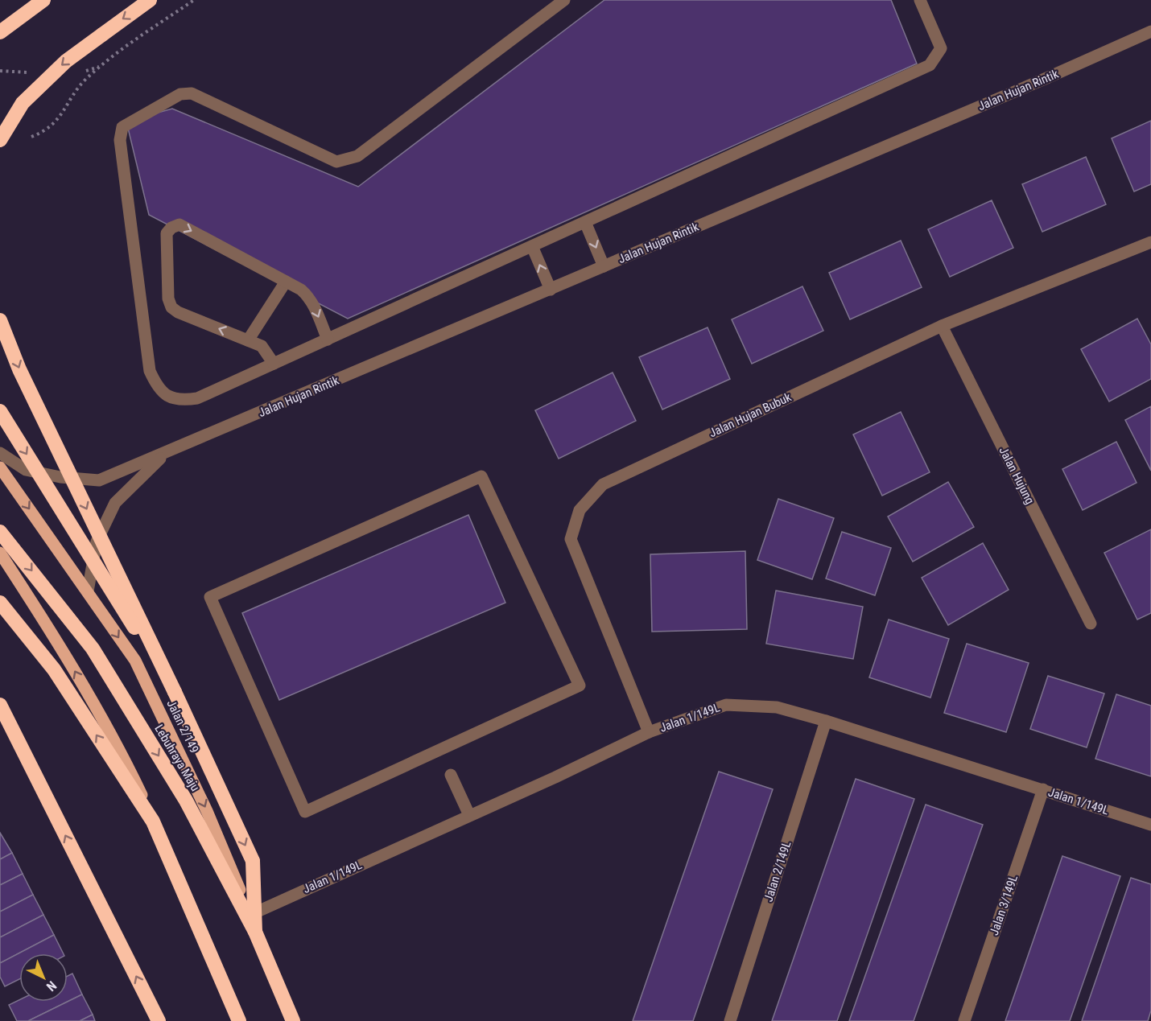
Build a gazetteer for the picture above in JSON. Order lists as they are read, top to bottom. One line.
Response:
{"streets":{"highway":["Lebuhraya Maju"],"main road":["Jalan 2/149"],"street":["Jalan Hujan Rintik","Jalan Hujan Bubuk","Jalan Hujung","Jalan 1/149L","Jalan 2/149L","Jalan 3/149L"]},"crossings":[["Jalan Hujan Rintik","Jalan 2/149"],["Jalan Hujan Bubuk","Jalan Hujung"],["Jalan Hujan Bubuk","Jalan 1/149L"],["Jalan 1/149L","Jalan 2/149"],["Jalan 1/149L","Jalan 2/149L"],["Jalan 1/149L","Jalan 3/149L"]],"north":"bottom right"}
